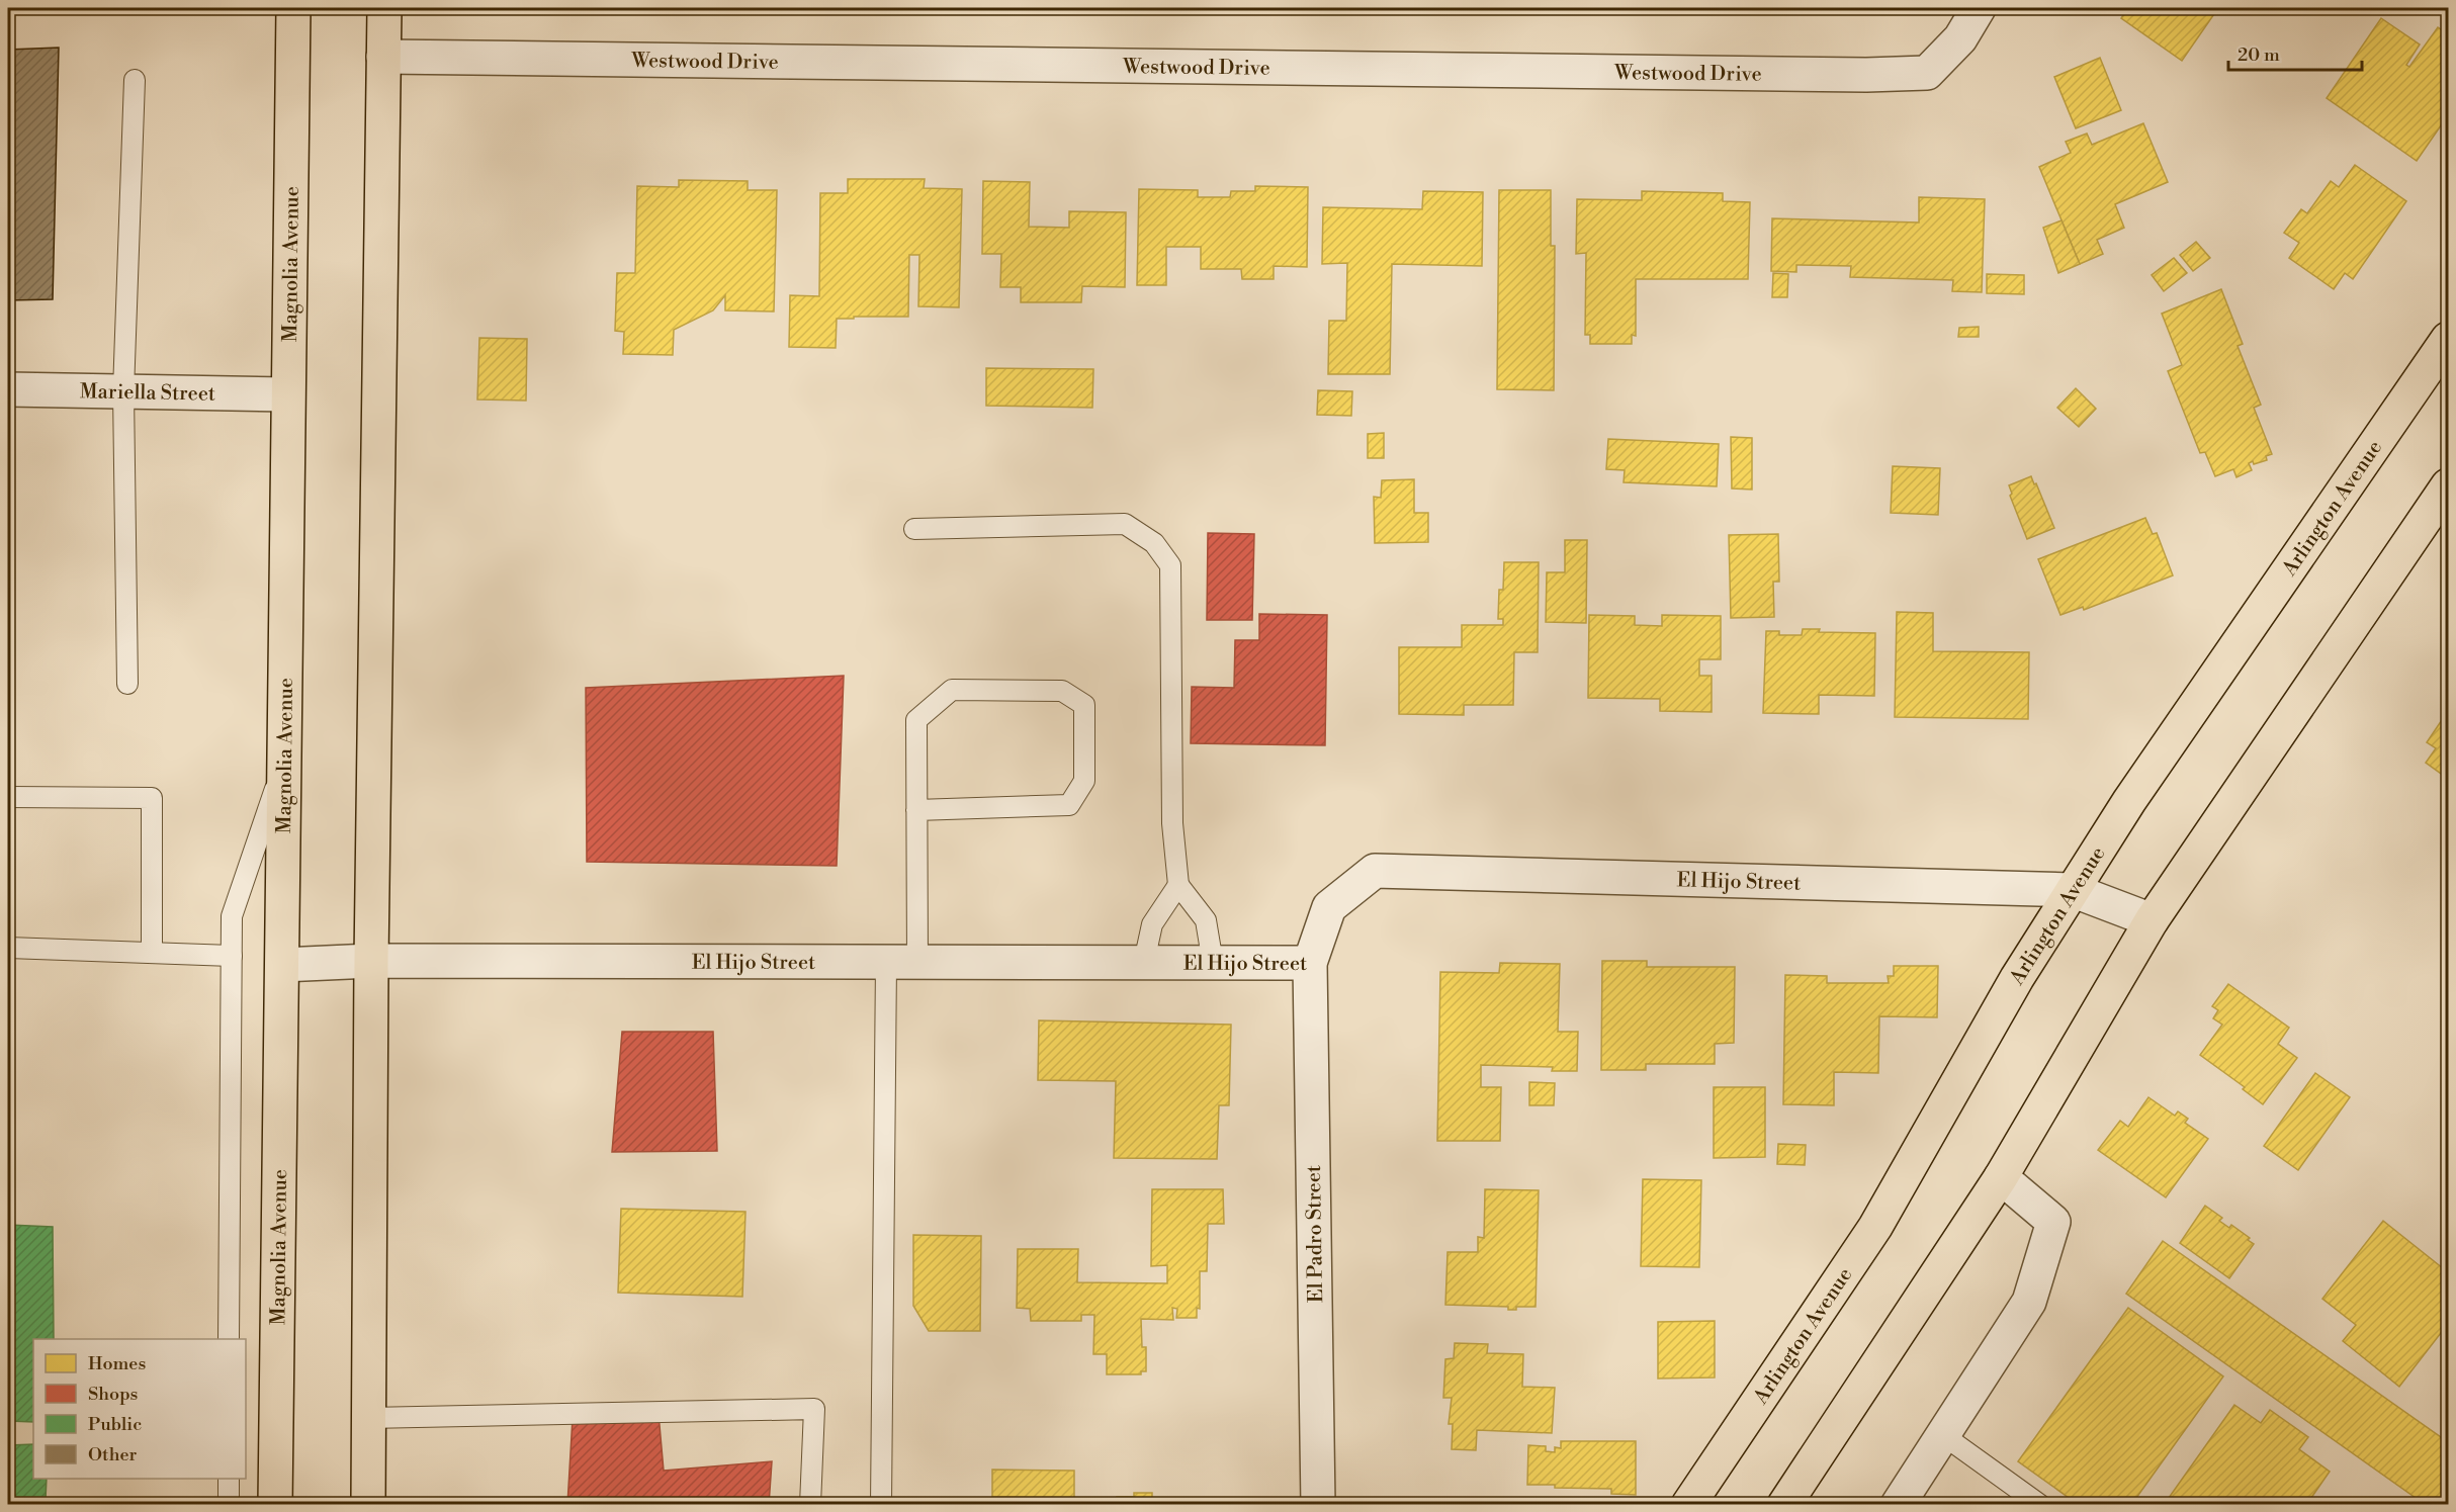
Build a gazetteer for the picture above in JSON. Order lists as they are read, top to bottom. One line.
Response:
{"streets":{"main road":["Magnolia Avenue","Arlington Avenue"],"street":["Westwood Drive","Mariella Street","El Hijo Street","El Padro Street"]},"crossings":[["Magnolia Avenue","Mariella Street"],["Magnolia Avenue","El Hijo Street"],["Arlington Avenue","El Hijo Street"],["El Hijo Street","El Padro Street"]],"legend":["Homes","Shops","Public","Other"],"scale_bar":"20 m"}
